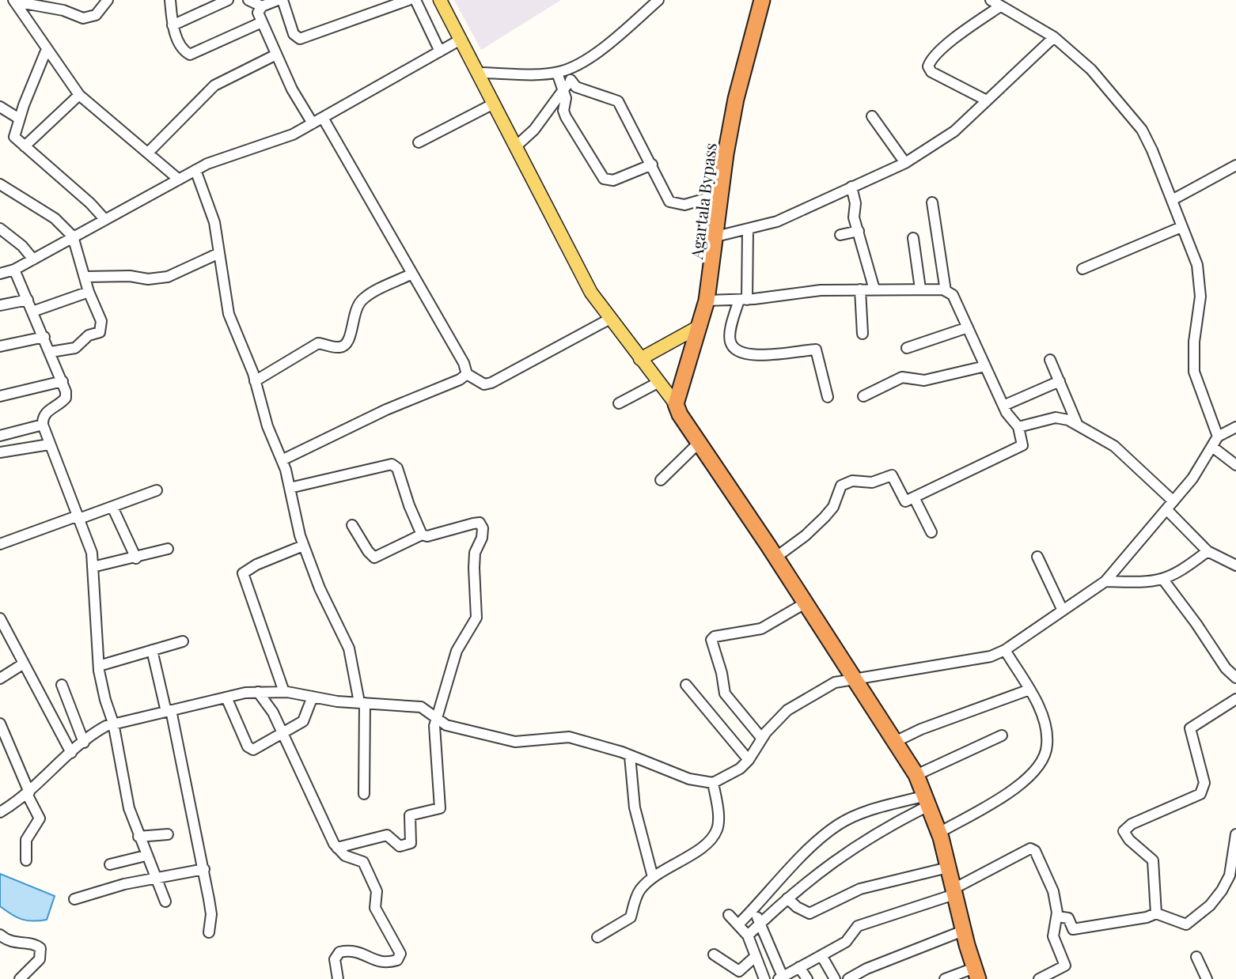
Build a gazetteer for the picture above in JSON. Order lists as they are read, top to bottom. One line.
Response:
{"streets":{"highway":["Agartala Bypass"]}}
